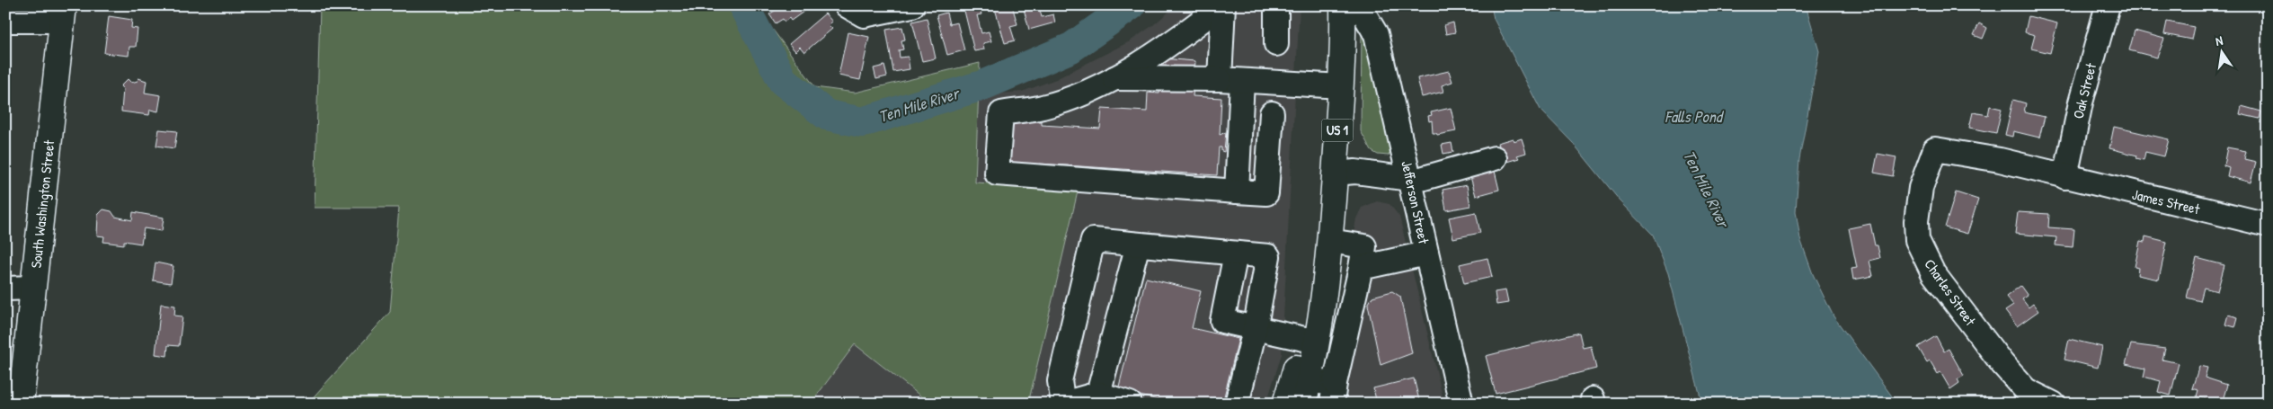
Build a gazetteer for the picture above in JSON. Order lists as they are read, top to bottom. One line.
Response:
{"streets":{"main road":["US 1","South Washington Street"],"street":["Oak Street","James Street","Jefferson Street","Charles Street"]},"crossings":[["Oak Street","James Street"],["Oak Street","Charles Street"],["James Street","Charles Street"]],"water":["Ten Mile River","Falls Pond"],"north":"top"}
